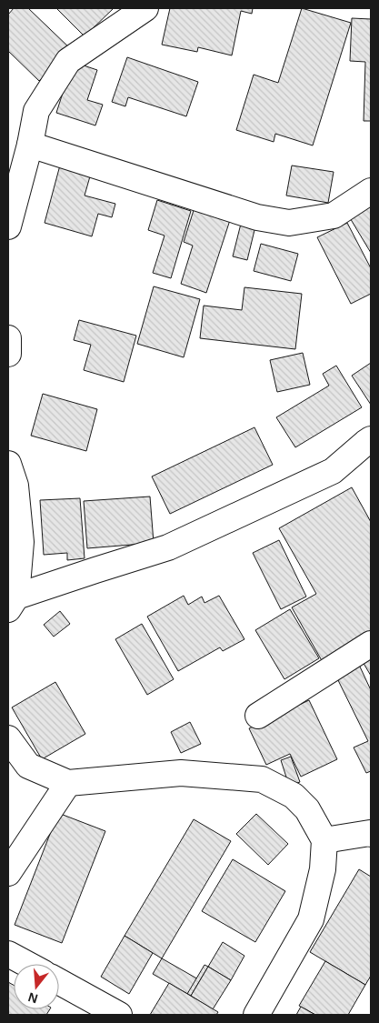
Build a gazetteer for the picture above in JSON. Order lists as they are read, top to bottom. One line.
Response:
{"north":"bottom"}
